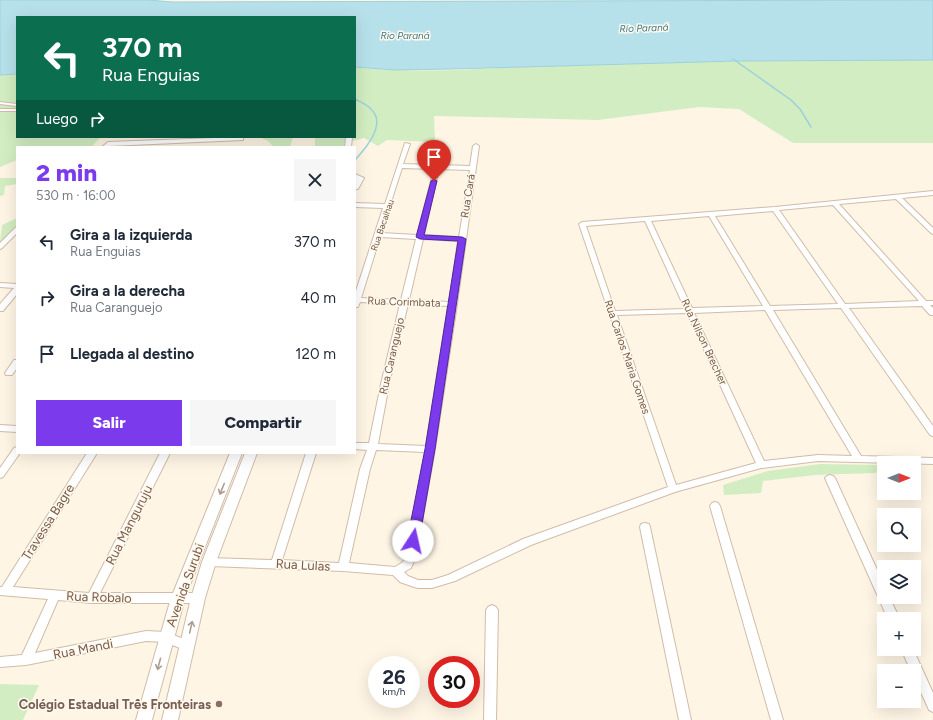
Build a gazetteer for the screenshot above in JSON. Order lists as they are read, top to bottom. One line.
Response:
{"streets":{"street":["Rua Cará","Rua Bacalhau","Rua Corimbata","Rua Nilson Brecher","Rua Caranguejo","Rua Carlos Maria Gomes","Travessa Bagre","Rua Manguruju","Rua Lulas","Avenida Surubi","Rua Robalo","Rua Mandi"]},"crossings":[["Rua Cará","Rua Corimbata"],["Rua Cará","Rua Lulas"],["Rua Bacalhau","Rua Corimbata"],["Rua Corimbata","Rua Caranguejo"],["Rua Nilson Brecher","Rua Carlos Maria Gomes"],["Rua Caranguejo","Rua Lulas"],["Travessa Bagre","Rua Robalo"],["Rua Manguruju","Rua Robalo"],["Rua Lulas","Avenida Surubi"],["Avenida Surubi","Rua Robalo"],["Avenida Surubi","Rua Mandi"]],"water":["Río Paraná","Rio Paraná"],"places":["Colégio Estadual Três Fronteiras"],"north":"right","page":{"turn":["370 m","Rua Enguias"],"then":"Luego","heading":["2 min","530 m · 16:00"],"list":[{"name":"Gira a la izquierda","note":"Rua Enguias","value":"370 m"},{"name":"Gira a la derecha","note":"Rua Caranguejo","value":"40 m"},{"name":"Llegada al destino","value":"120 m"}],"buttons":["Salir","Compartir"],"map_buttons":["+","−"],"speed":"26 km/h","limit":"30"}}
